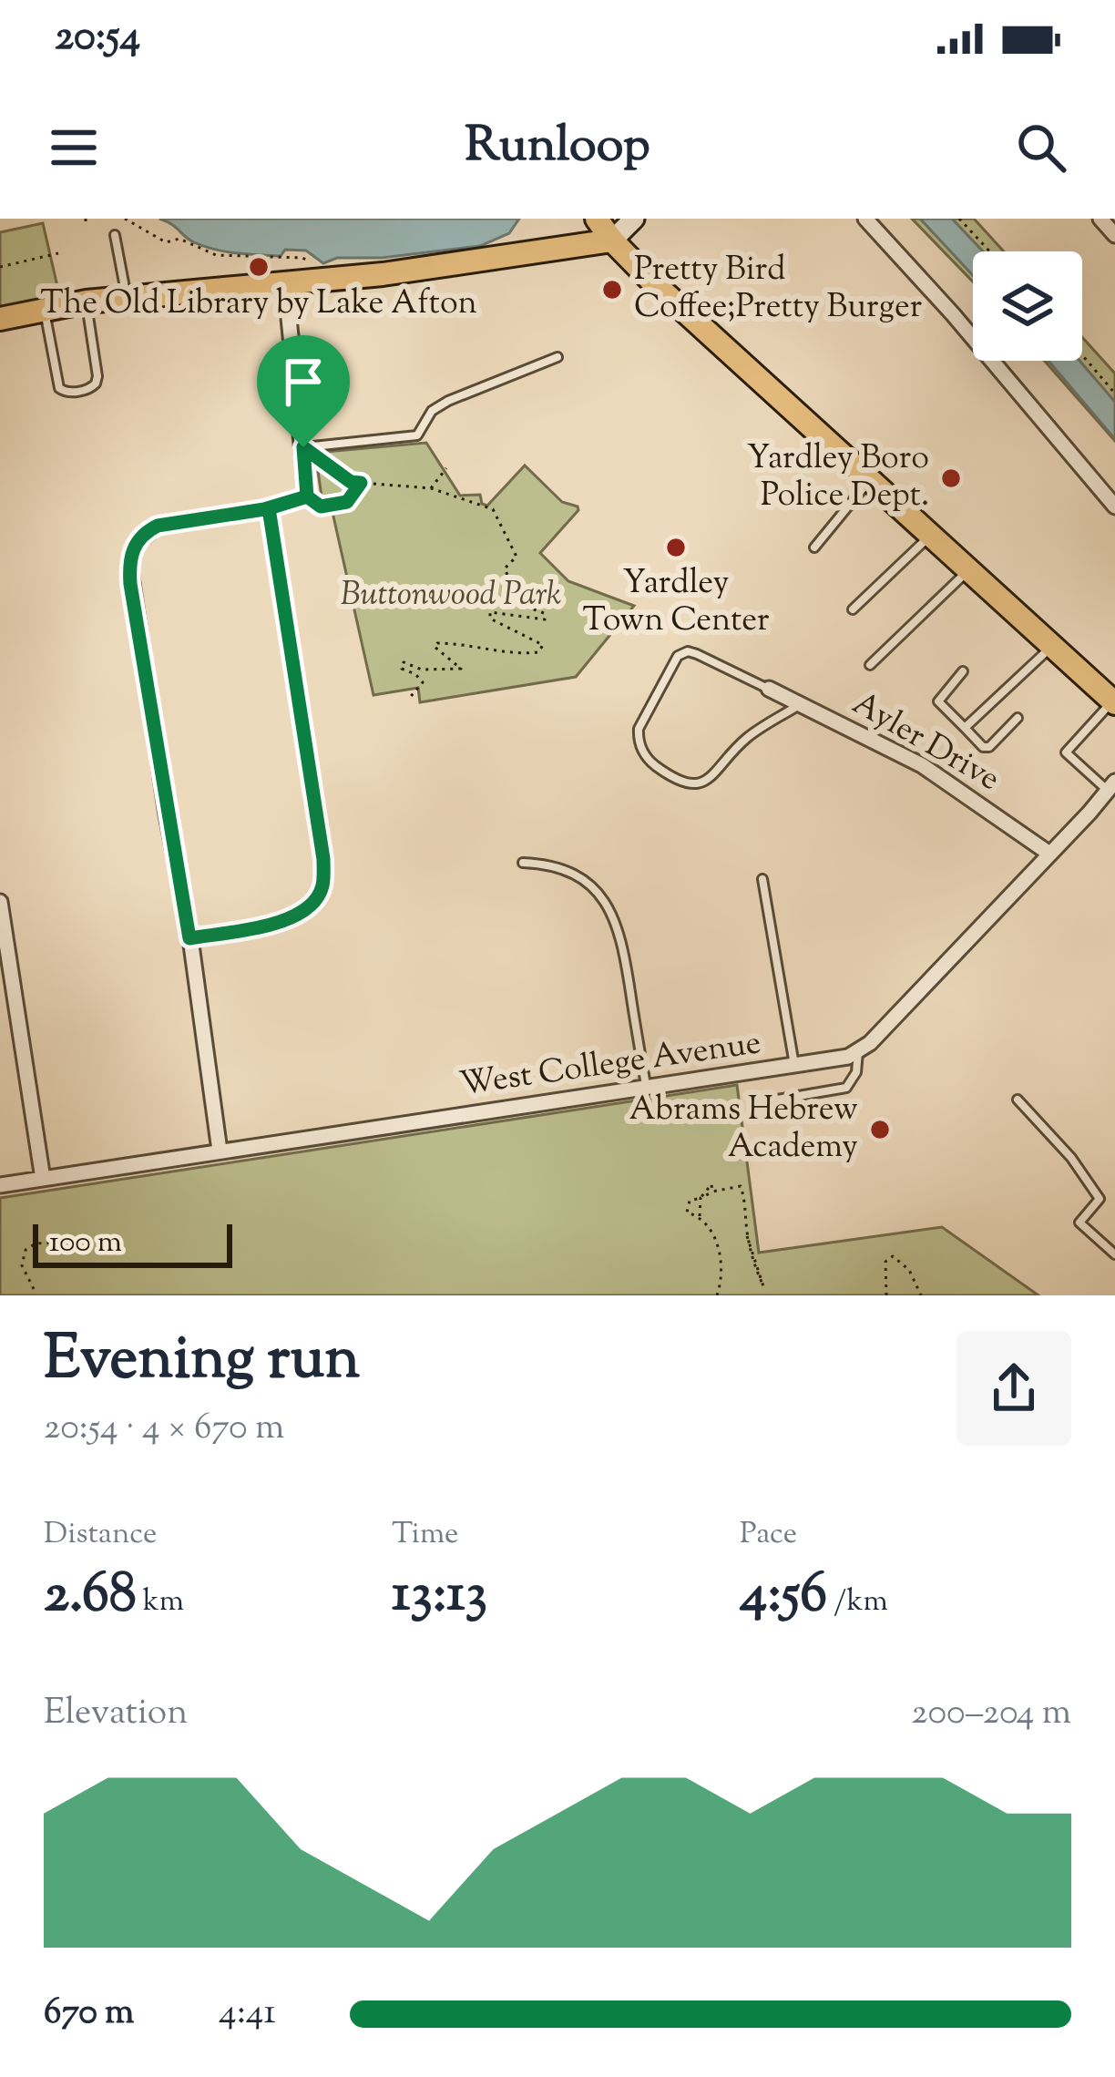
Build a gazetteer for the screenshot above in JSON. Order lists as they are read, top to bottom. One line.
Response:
{"streets":{"street":["Ayler Drive","West College Avenue"]},"parks":["Buttonwood Park"],"places":["The Old Library by Lake Afton","Pretty Bird Coffee;Pretty Burger","Yardley Boro Police Dept.","Yardley Town Center","Abrams Hebrew Academy"],"scale_bar":"100 m","page":{"status":"20:54","header":"Runloop","scale":"100 m","heading":["Evening run","20:54 · 4 × 670 m"],"stats":[["Distance","2.68 km"],["Time","13:13"],["Pace","4:56 /km"]],"chart":["Elevation","200–204 m"],"list":[{"name":"670 m","note":"4:41"}]}}
